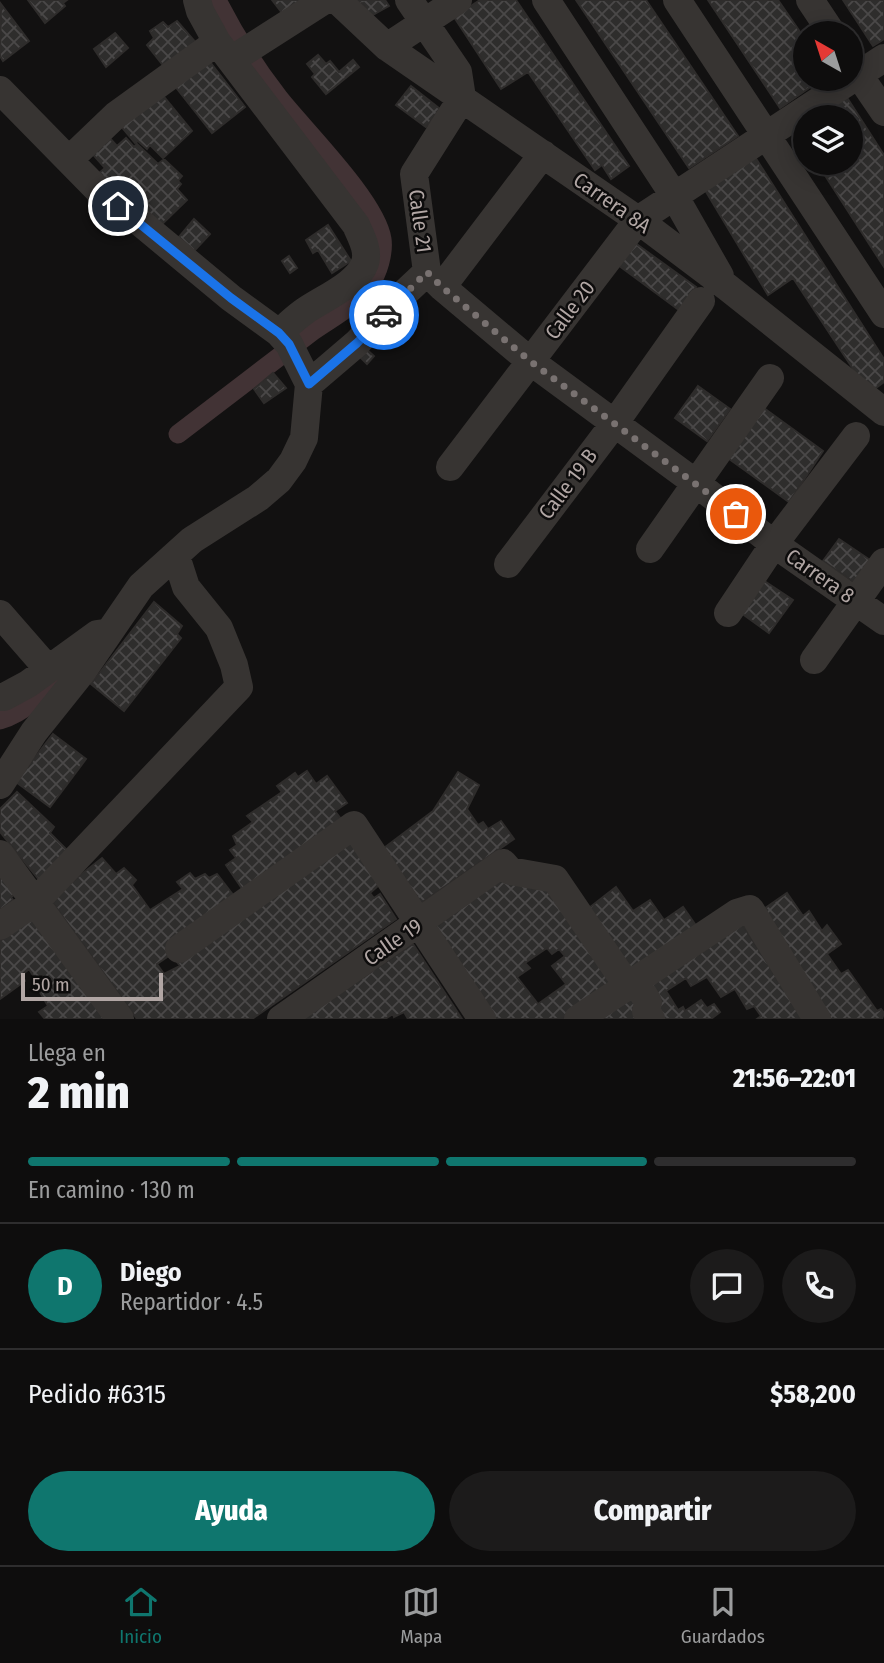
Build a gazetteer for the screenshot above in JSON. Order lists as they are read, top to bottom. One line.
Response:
{"streets":{"street":["Carrera 8A","Calle 21","Calle 20","Calle 19 B","Carrera 8","Calle 19"]},"crossings":[["Carrera 8A","Calle 21"],["Carrera 8A","Calle 20"],["Calle 21","Carrera 8"],["Calle 20","Carrera 8"],["Calle 19 B","Carrera 8"]],"scale_bar":"50 m","north":"top left","page":{"scale":"50 m","heading":["2 min","Llega en","21:56–22:01"],"panel":["Diego","Repartidor · 4.5","Pedido #6315","$58,200"],"bar":"En camino · 130 m","round":"D","buttons":["Ayuda","Compartir"],"tabs":["Inicio","Mapa","Guardados"]}}
